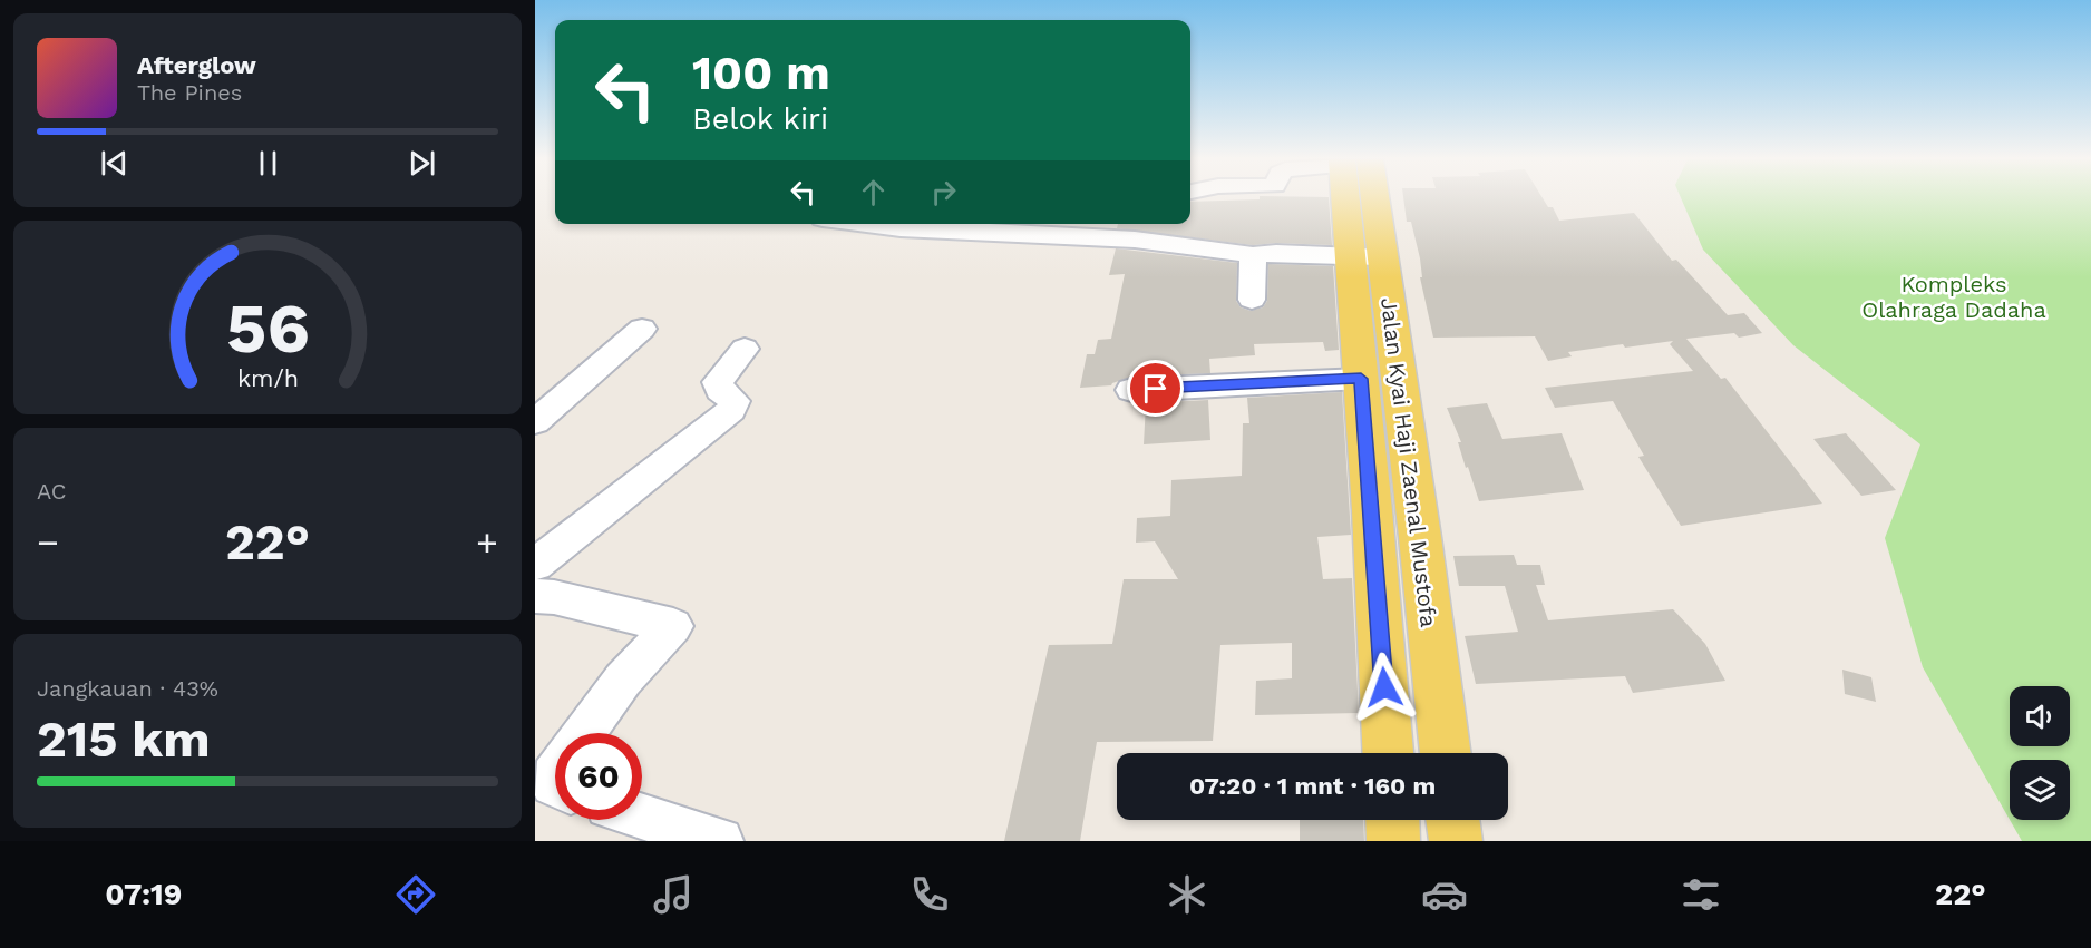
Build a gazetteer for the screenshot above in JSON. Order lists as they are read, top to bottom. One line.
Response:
{"streets":{"main road":["Jalan Kyai Haji Zaenal Mustofa"]},"parks":["Kompleks Olahraga Dadaha"],"page":{"turn":["100 m","Belok kiri"],"song":["Afterglow","The Pines"],"tile":["AC",["Jangkauan · 43%","215 km"]],"heat":["−","22°","+"],"limit":"60","trip":"07:20 · 1 mnt · 160 m","tabs":["07:19","22°"],"gauge":["56","km/h"]}}
